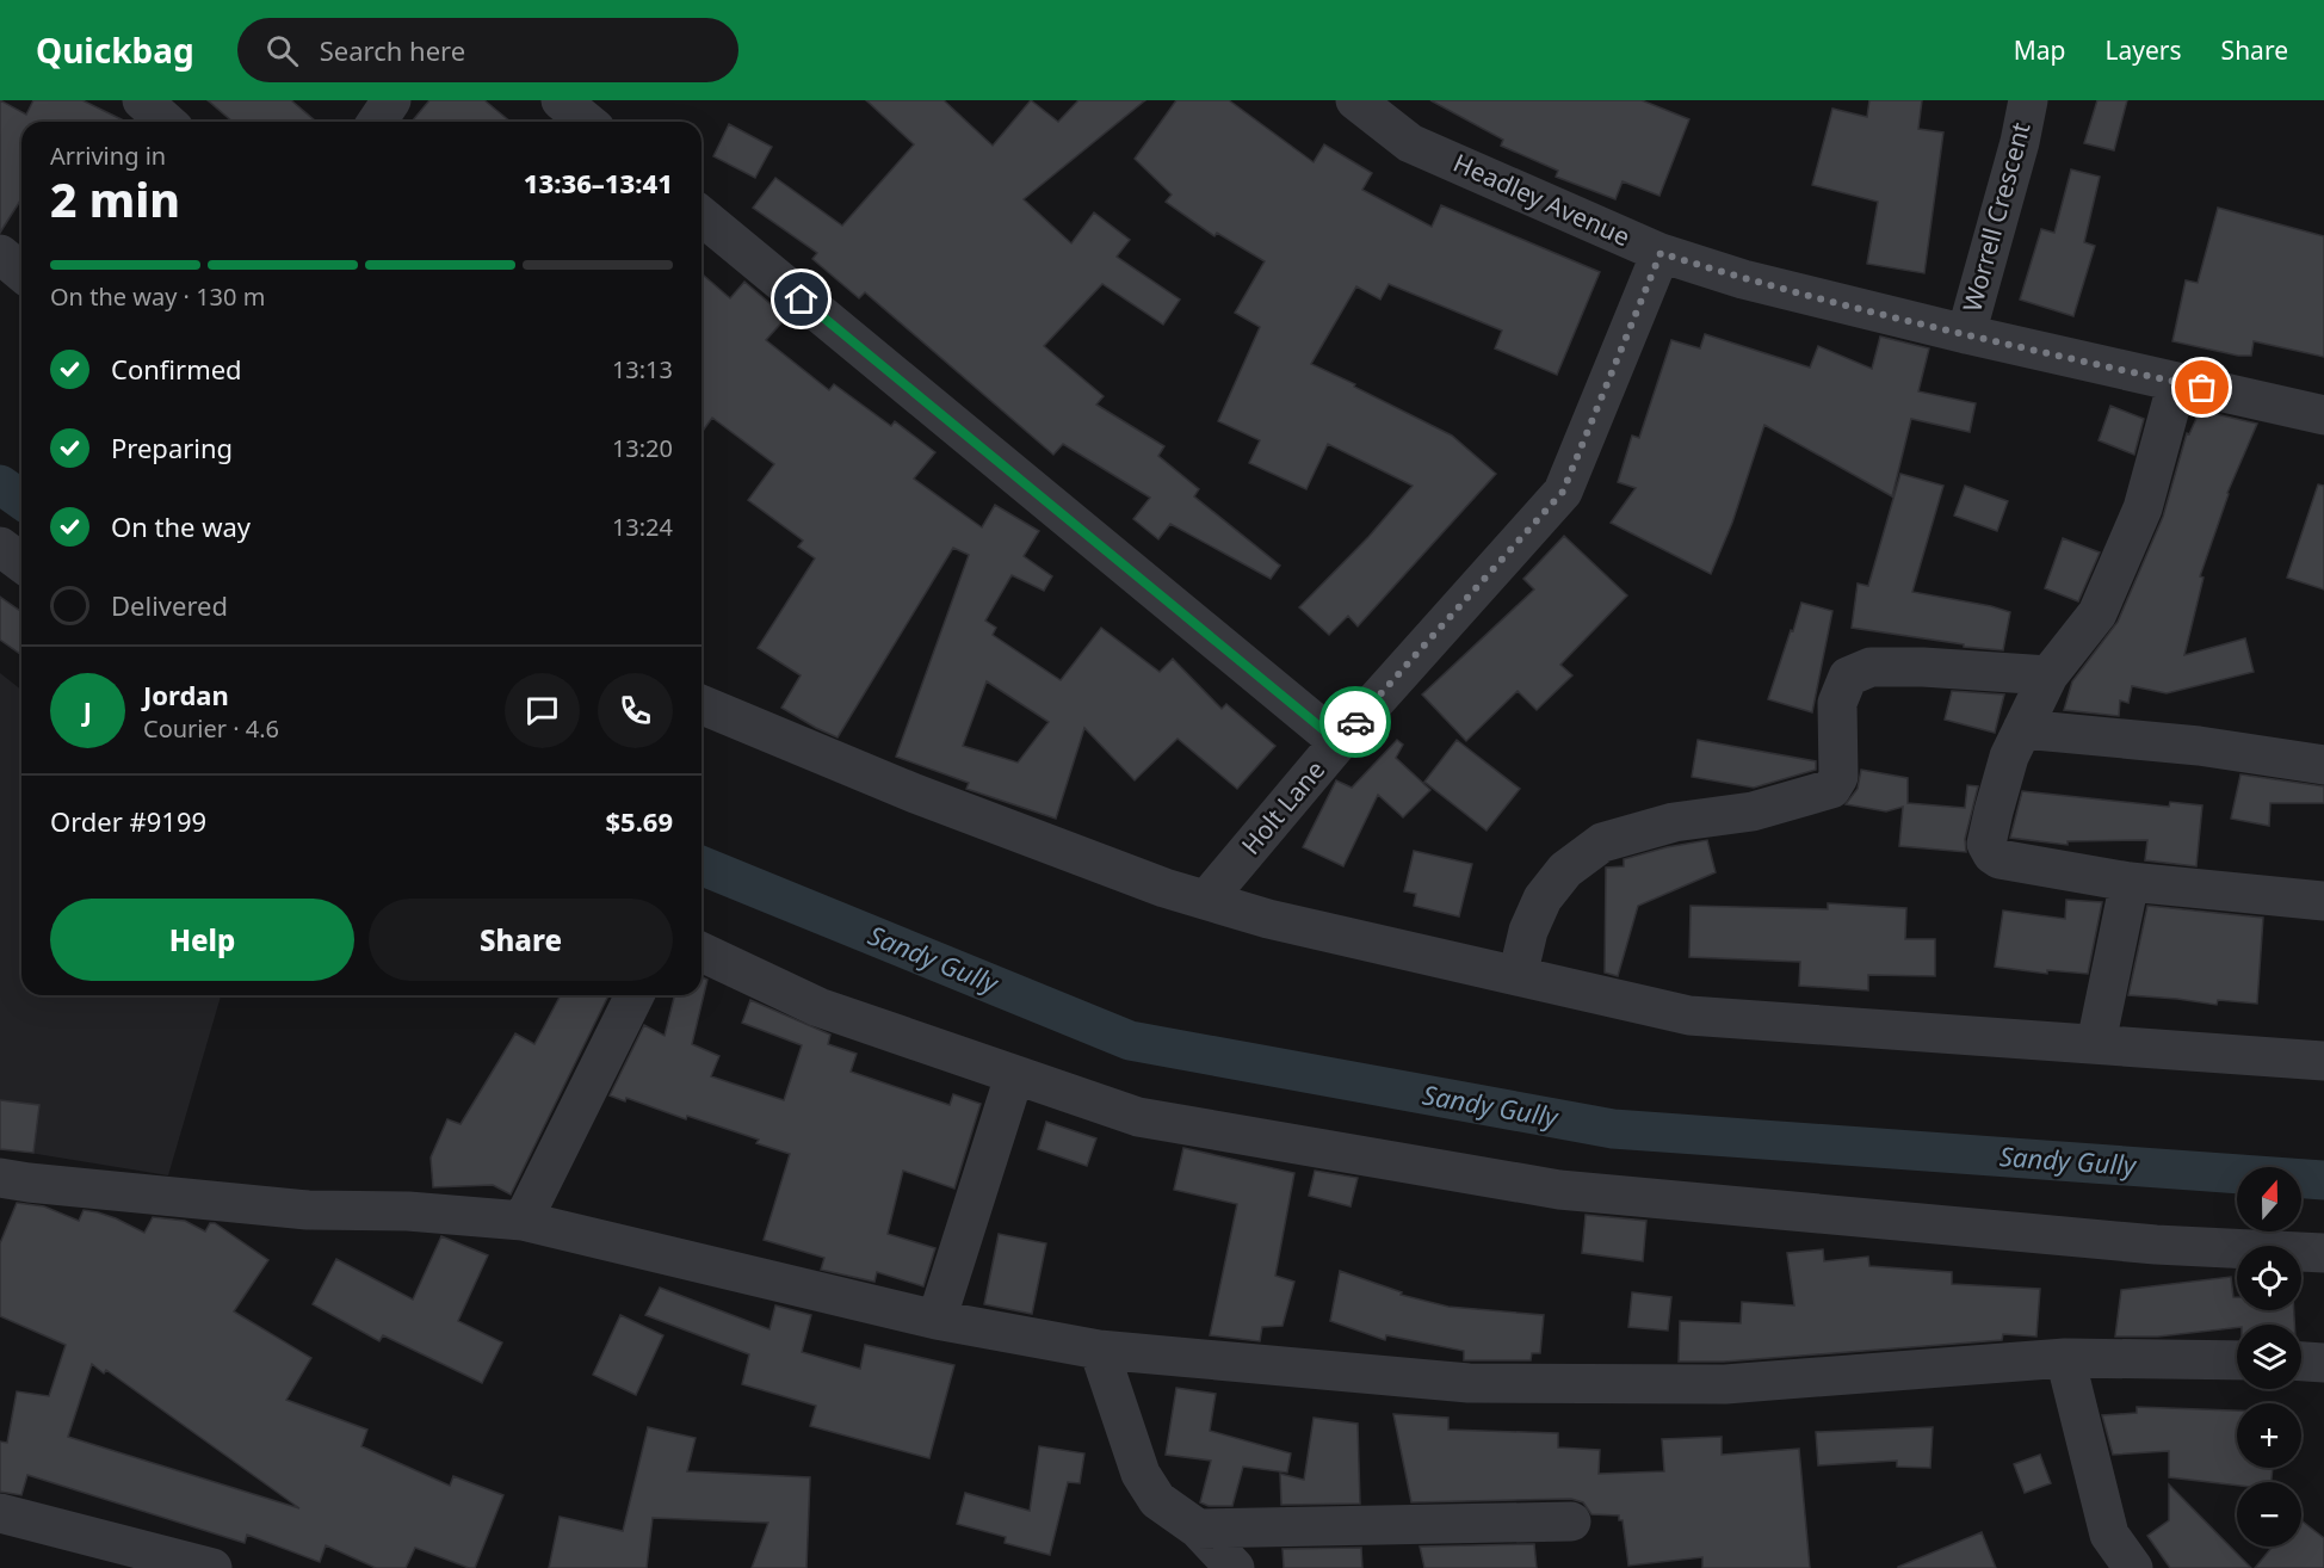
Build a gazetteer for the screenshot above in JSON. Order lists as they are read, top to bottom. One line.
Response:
{"streets":{"street":["Headley Avenue","Worrell Crescent","Holt Lane"]},"crossings":[["Headley Avenue","Worrell Crescent"],["Headley Avenue","Holt Lane"]],"water":["Sandy Gully"],"north":"top","page":{"header":"Quickbag","search":"Search here","nav":["Map","Layers","Share"],"heading":["2 min","Arriving in","13:36–13:41"],"panel":["Jordan","Courier · 4.6","Order #9199","$5.69"],"bar":"On the way · 130 m","list":[["Confirmed","13:13"],["Preparing","13:20"],["On the way","13:24"],"Delivered"],"round":"J","buttons":["Help","Share"],"map_buttons":["+","−"]}}
